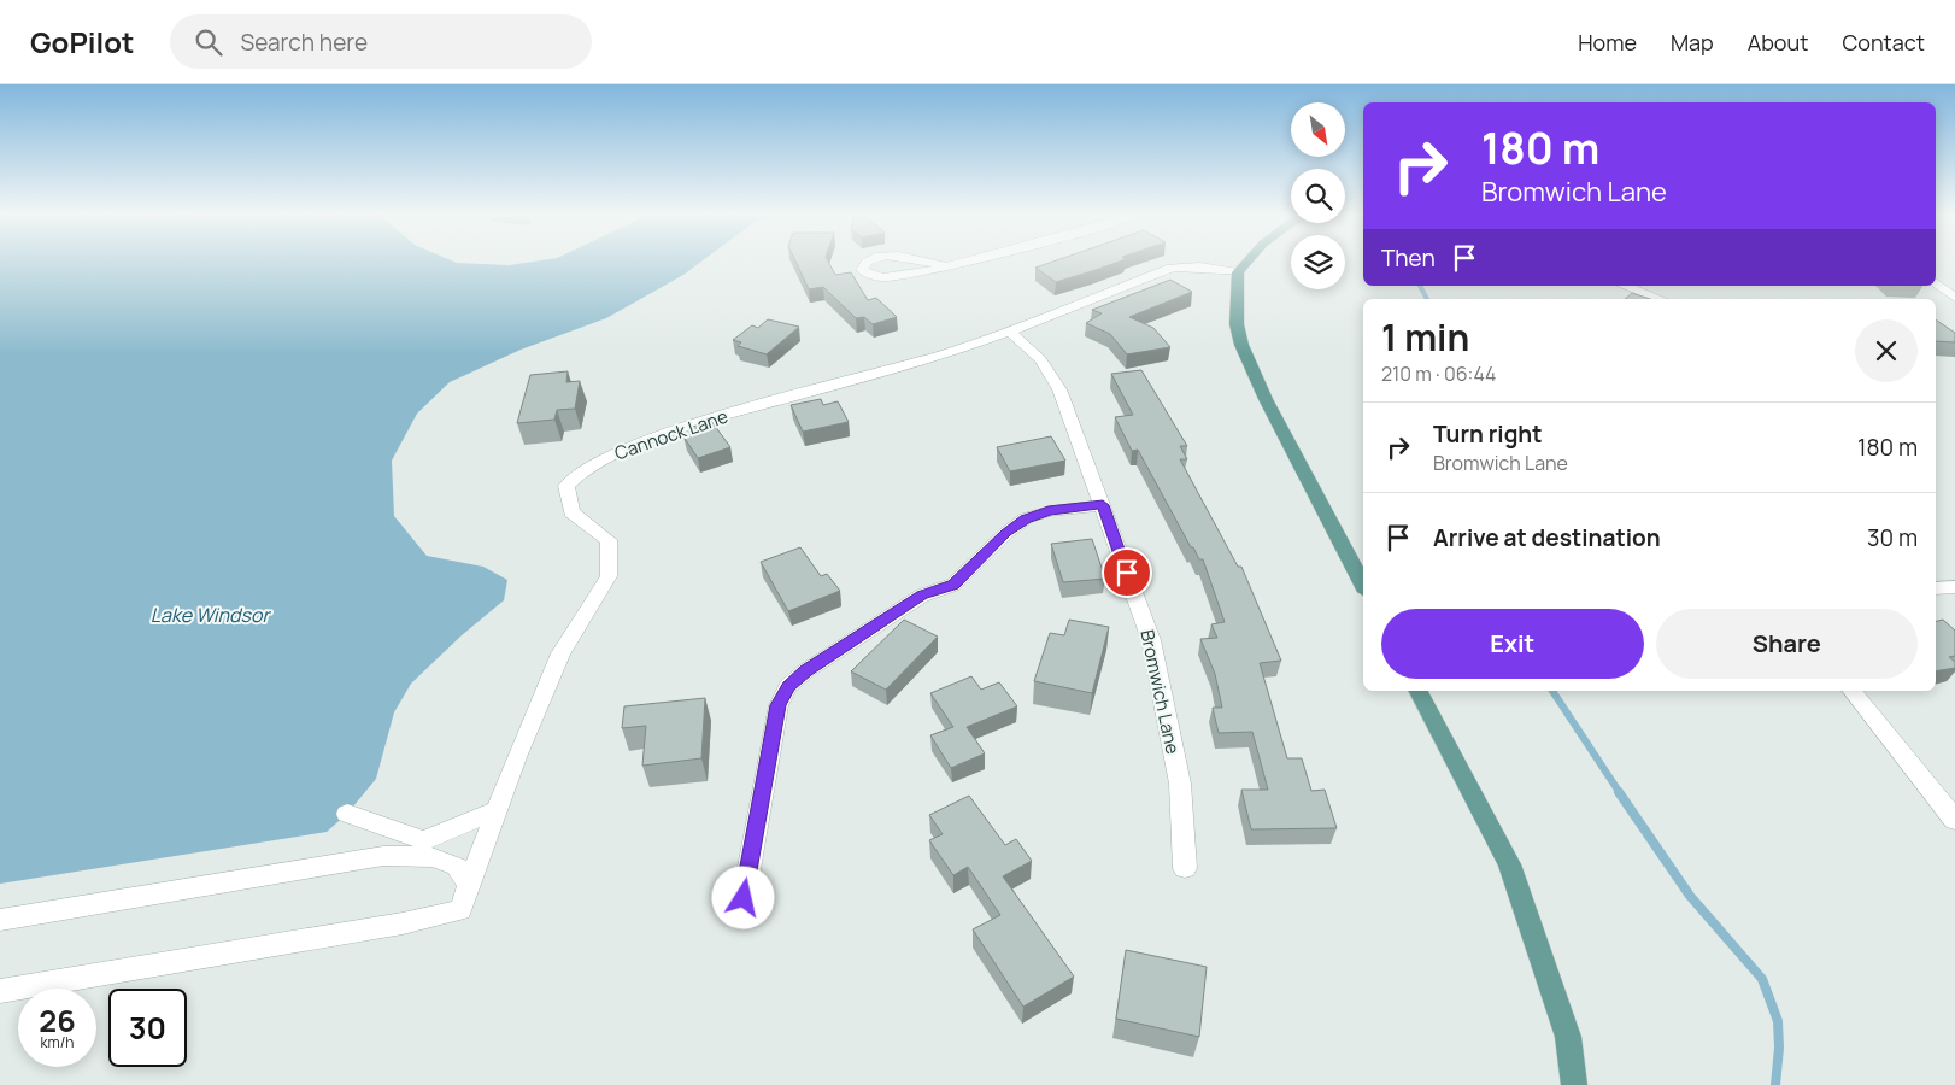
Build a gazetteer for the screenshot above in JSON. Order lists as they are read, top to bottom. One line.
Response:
{"streets":{"street":["Cannock Lane","Bromwich Lane"]},"crossings":[["Cannock Lane","Bromwich Lane"]],"water":["Lake Windsor"],"north":"bottom right","page":{"header":"GoPilot","search":"Search here","nav":["Home","Map","About","Contact"],"turn":["180 m","Bromwich Lane"],"then":"Then","heading":["1 min","210 m · 06:44"],"list":[{"name":"Turn right","note":"Bromwich Lane","value":"180 m"},{"name":"Arrive at destination","value":"30 m"}],"buttons":["Exit","Share"],"speed":"26 km/h","limit":"30"}}
